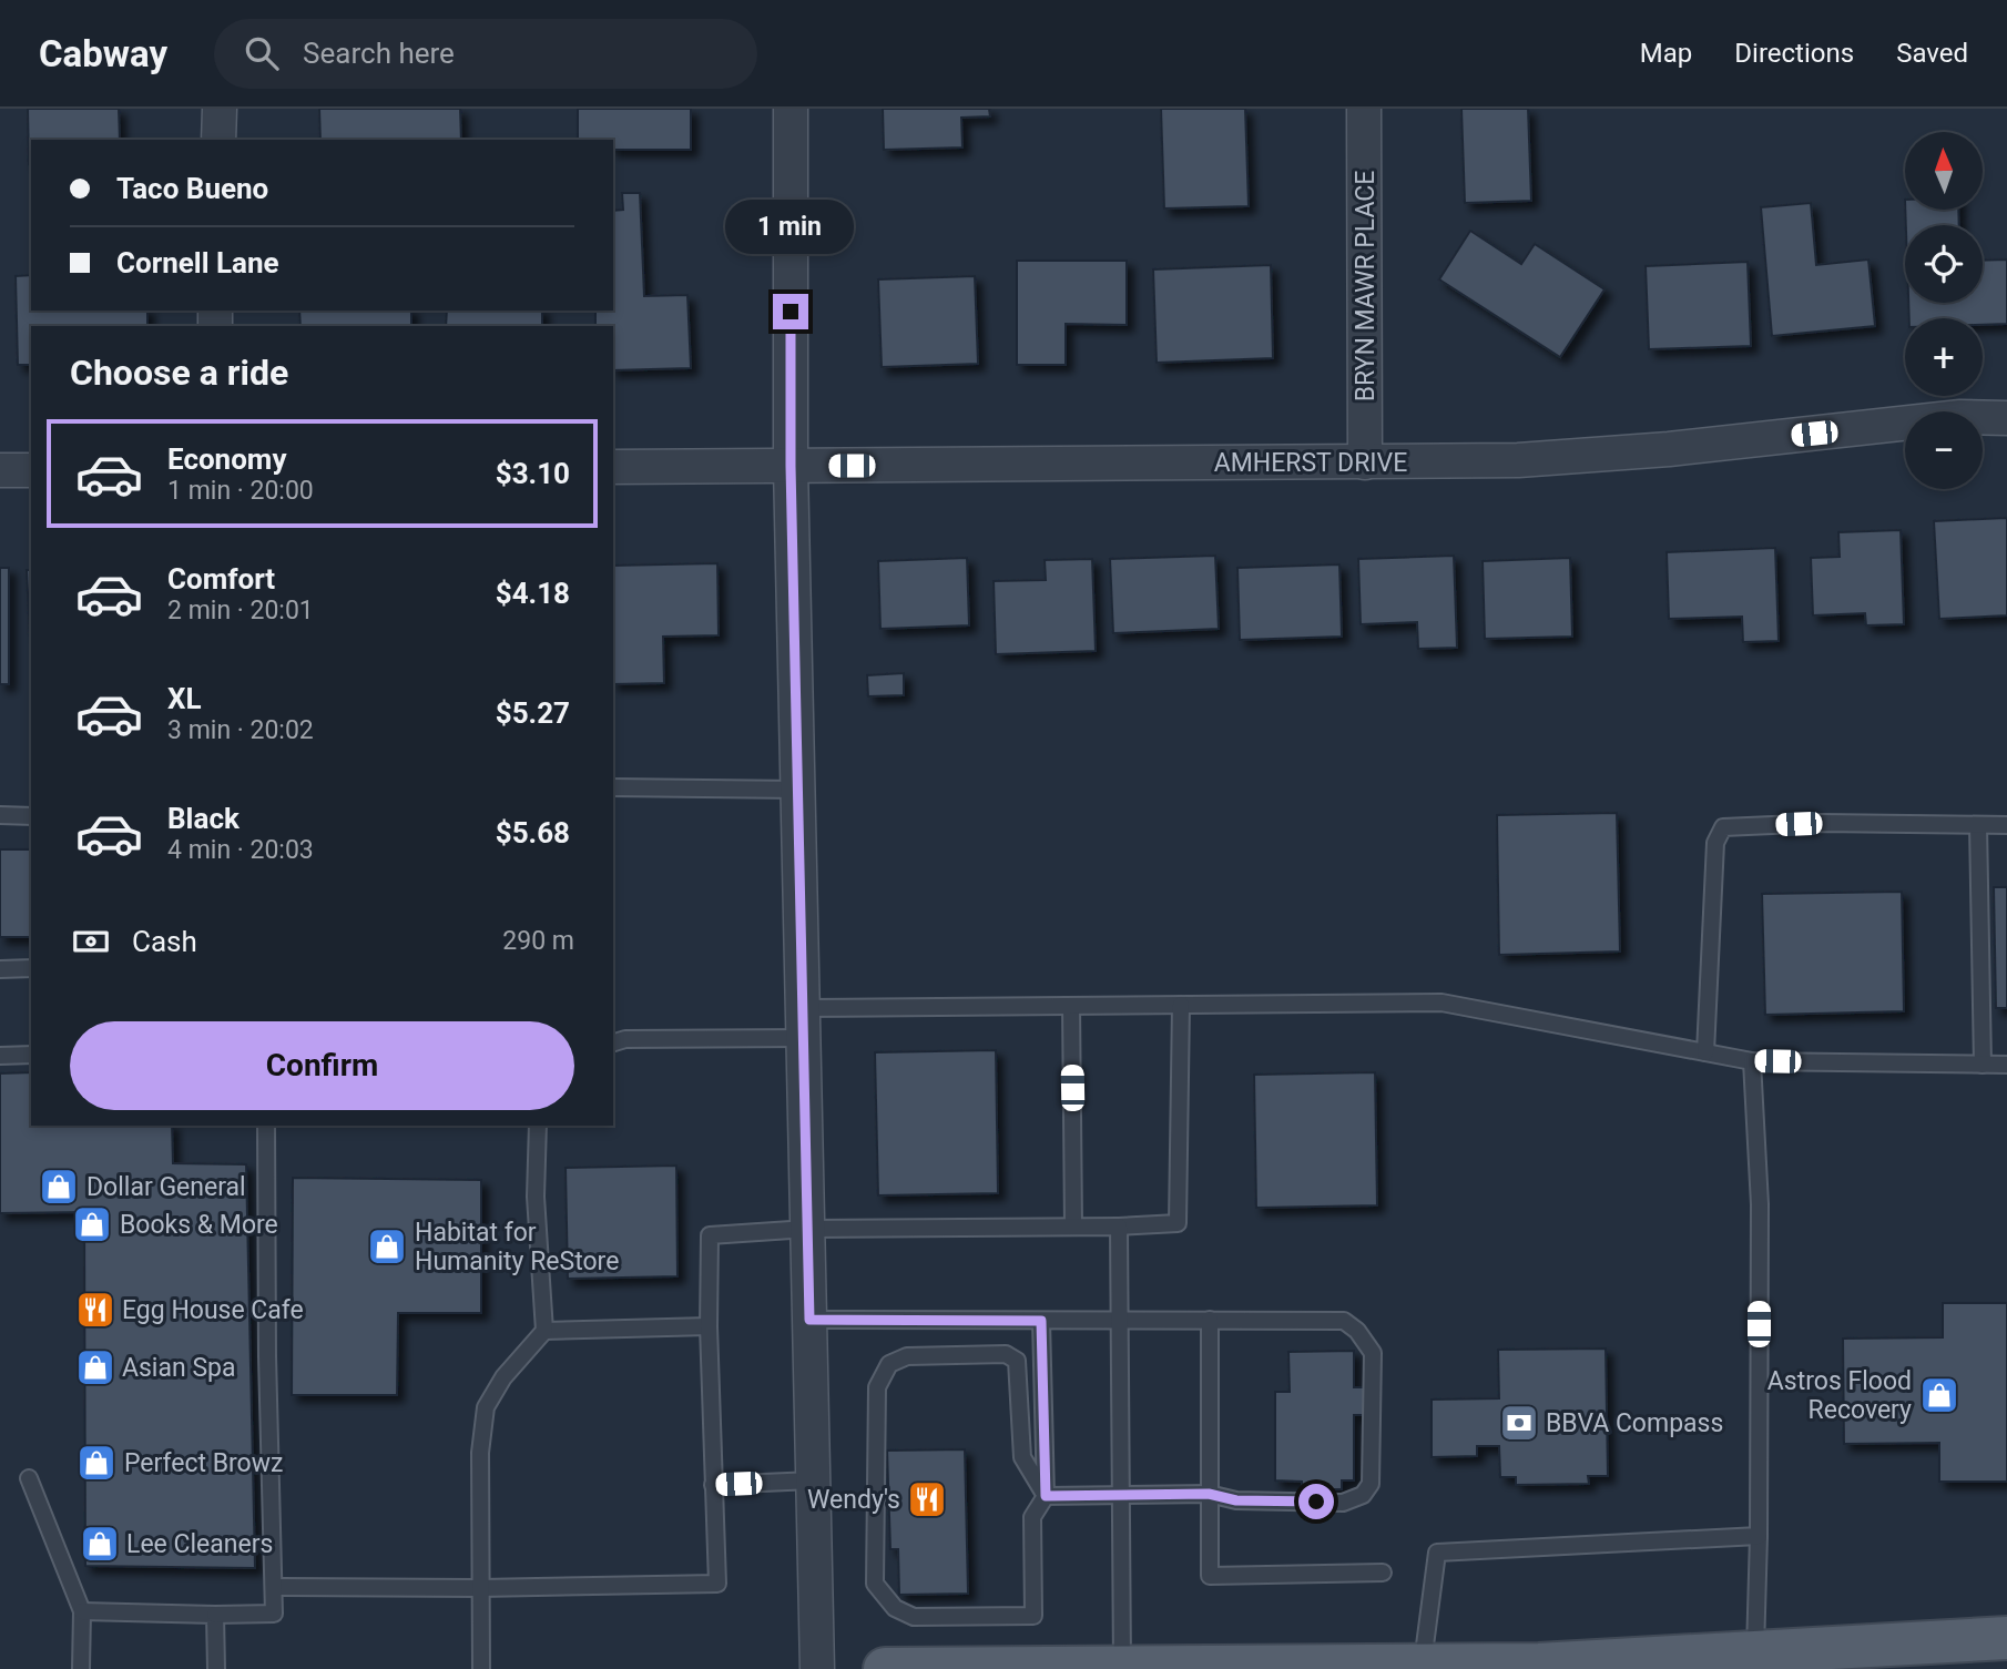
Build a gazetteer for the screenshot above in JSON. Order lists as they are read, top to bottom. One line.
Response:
{"streets":{"street":["BRYN MAWR PLACE","AMHERST DRIVE"]},"crossings":[["BRYN MAWR PLACE","AMHERST DRIVE"]],"places":{"shop":["Dollar General","Books & More","Habitat for Humanity ReStore","Asian Spa","Astros Flood Recovery","Perfect Browz","Lee Cleaners"],"restaurant":["Egg House Cafe","Wendy's"],"bank":["BBVA Compass"]},"north":"top","page":{"header":"Cabway","search":"Search here","nav":["Map","Directions","Saved"],"map_buttons":["+","−"],"banner":["Taco Bueno","Cornell Lane"],"bubble":"1 min","heading":"Choose a ride","list":[{"name":"Economy","note":"1 min · 20:00","value":"$3.10"},{"name":"Comfort","note":"2 min · 20:01","value":"$4.18"},{"name":"XL","note":"3 min · 20:02","value":"$5.27"},{"name":"Black","note":"4 min · 20:03","value":"$5.68"}],"pay":["Cash","290 m"],"buttons":"Confirm"}}
